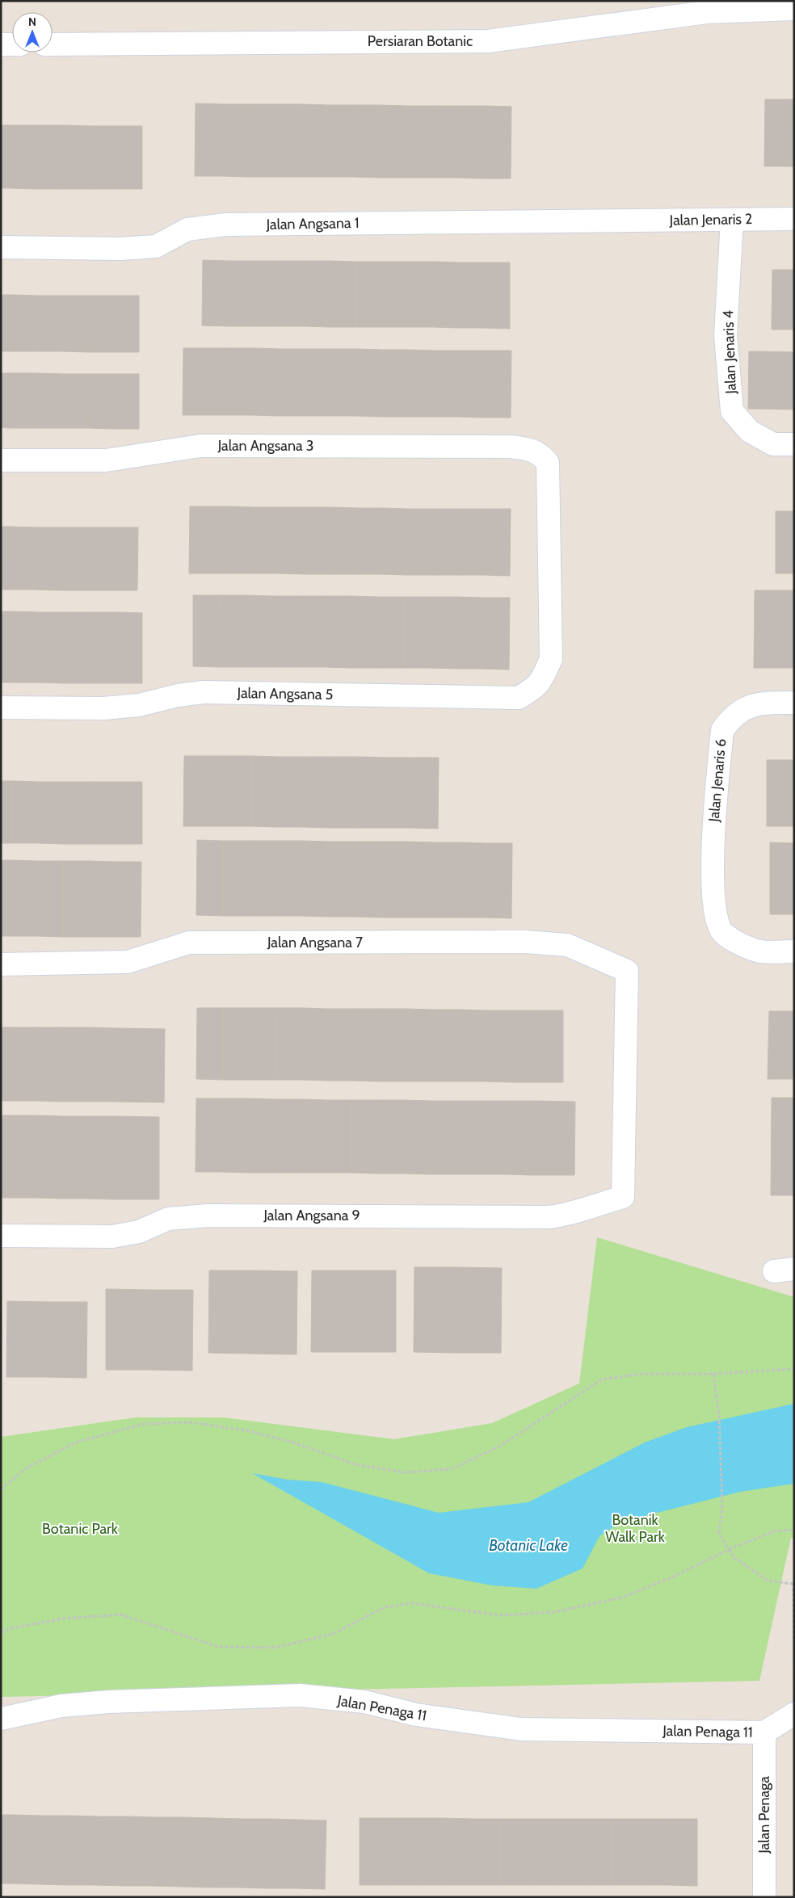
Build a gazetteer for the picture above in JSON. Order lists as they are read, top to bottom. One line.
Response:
{"streets":{"street":["Persiaran Botanic","Jalan Jenaris 2","Jalan Angsana 1","Jalan Jenaris 4","Jalan Angsana 3","Jalan Angsana 5","Jalan Jenaris 6","Jalan Angsana 7","Jalan Angsana 9","Jalan Penaga 11","Jalan Penaga"]},"crossings":[["Jalan Jenaris 2","Jalan Angsana 1"],["Jalan Jenaris 2","Jalan Jenaris 4"],["Jalan Angsana 3","Jalan Angsana 5"],["Jalan Angsana 7","Jalan Angsana 9"],["Jalan Penaga 11","Jalan Penaga"]],"water":["Botanic Lake"],"parks":["Botanik Walk Park","Botanic Park"],"north":"top"}
